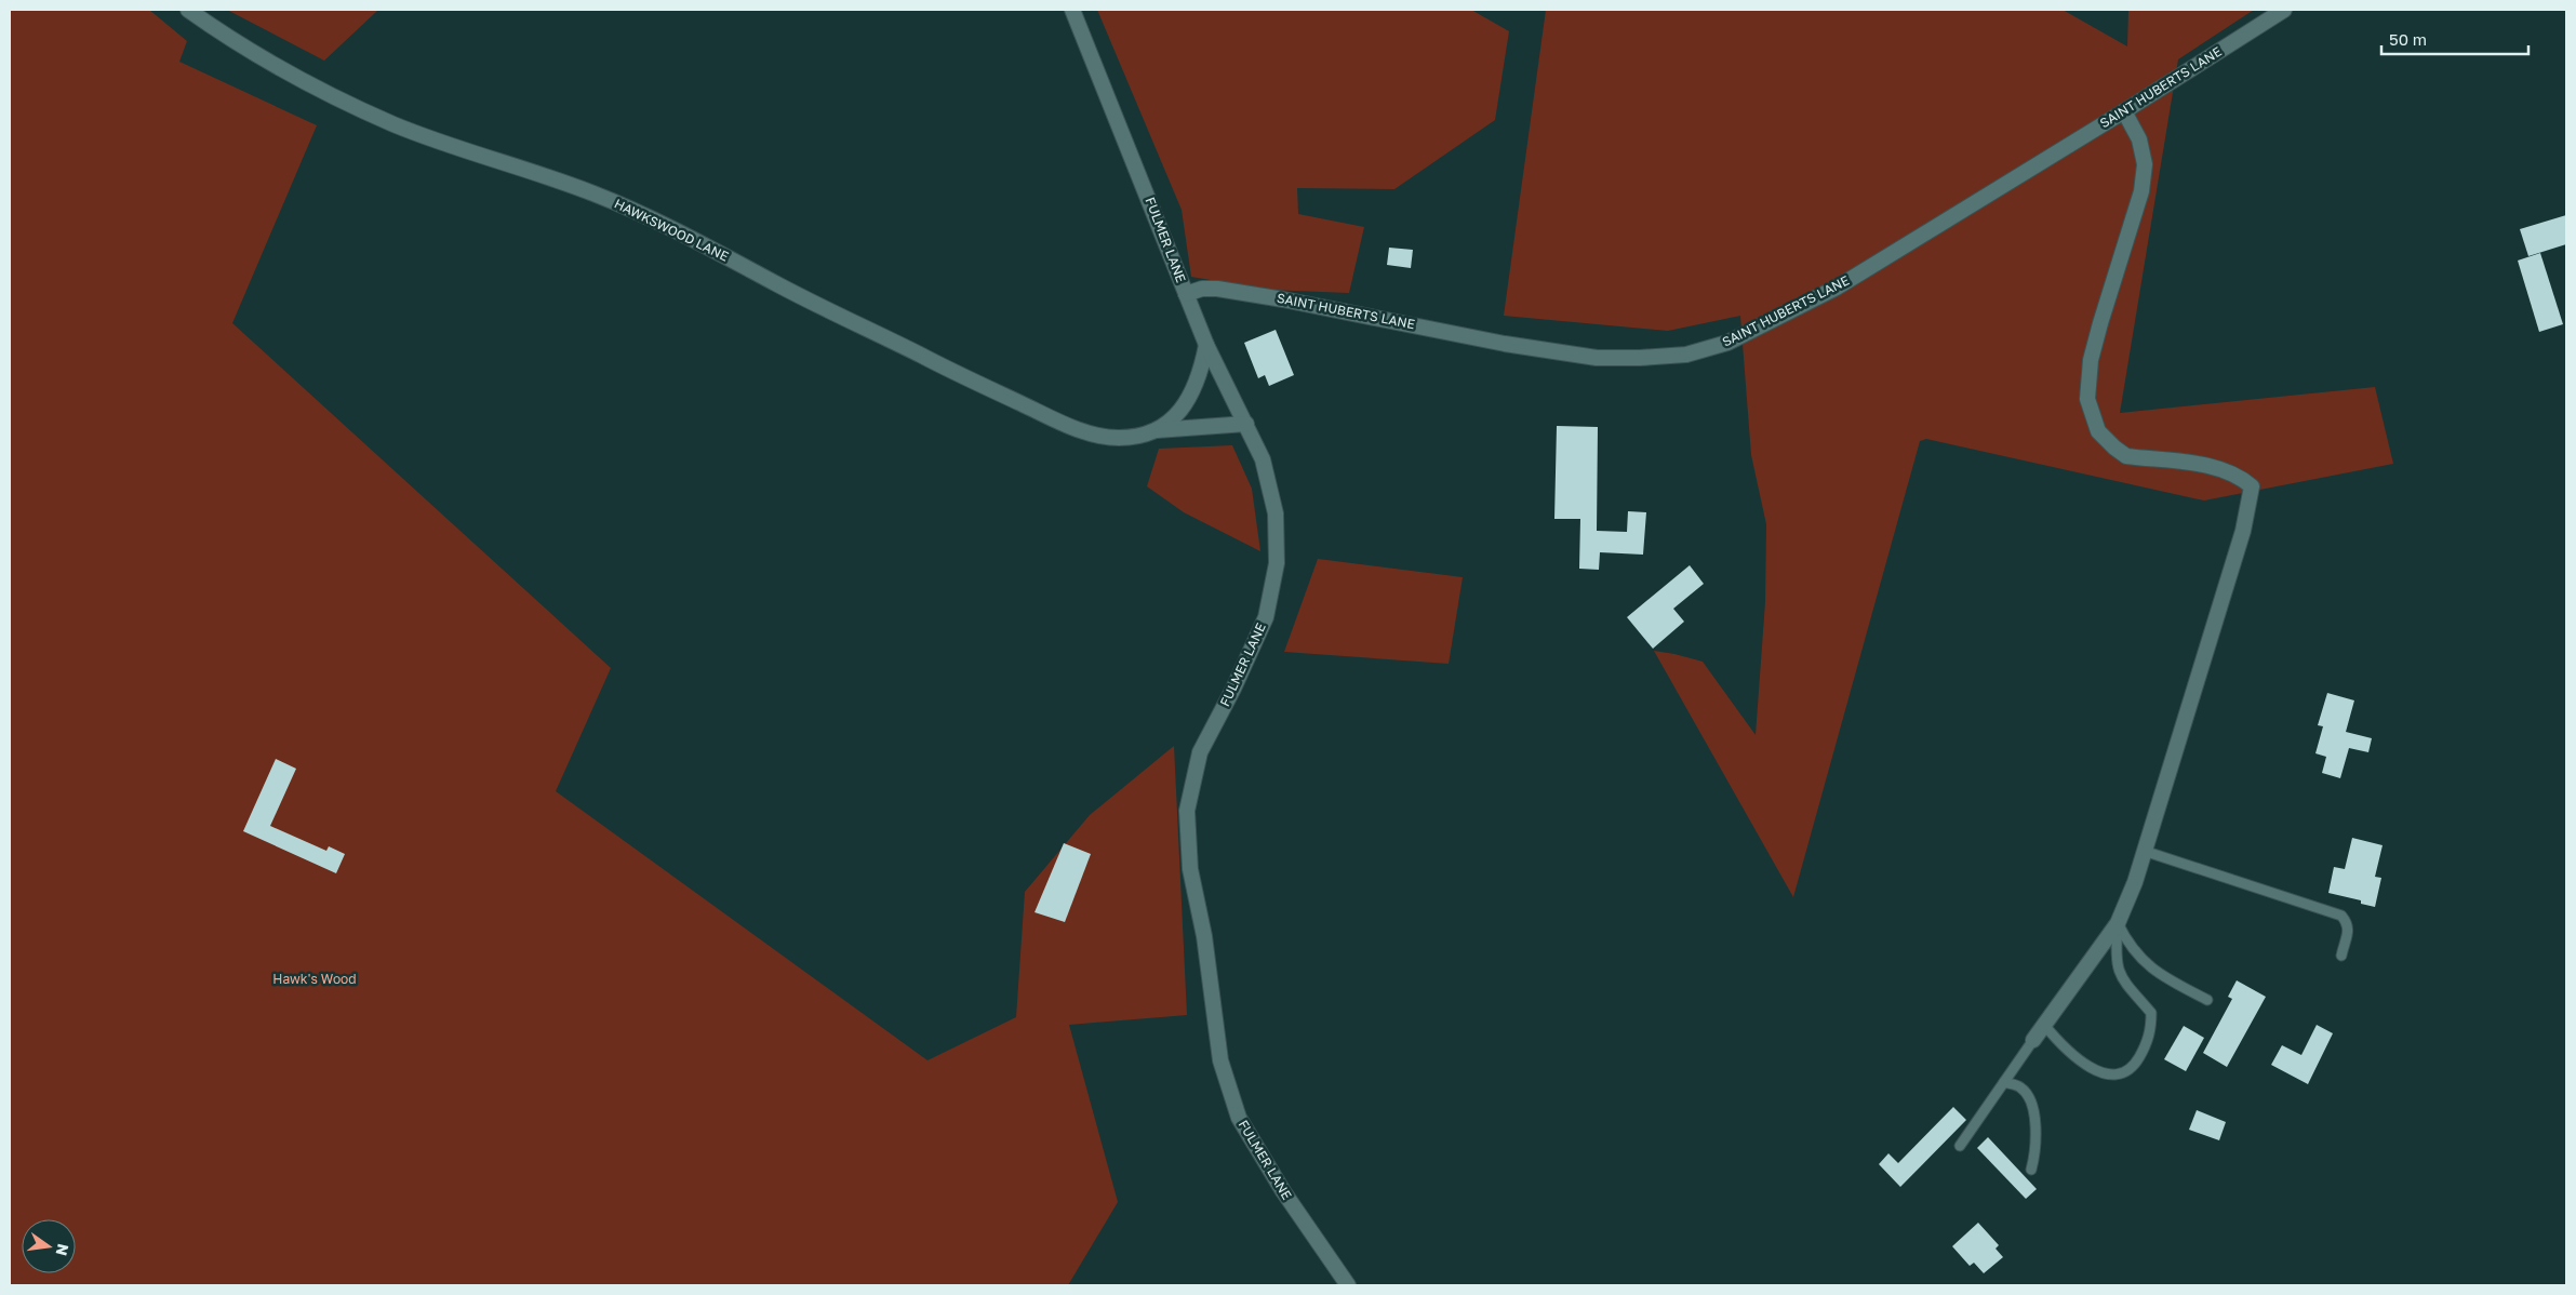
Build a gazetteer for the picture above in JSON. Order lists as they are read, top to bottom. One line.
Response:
{"streets":{"street":["SAINT HUBERTS LANE","HAWKSWOOD LANE","FULMER LANE"]},"crossings":[["SAINT HUBERTS LANE","FULMER LANE"],["HAWKSWOOD LANE","FULMER LANE"]],"parks":["Hawk's Wood"],"scale_bar":"50 m","north":"right"}
